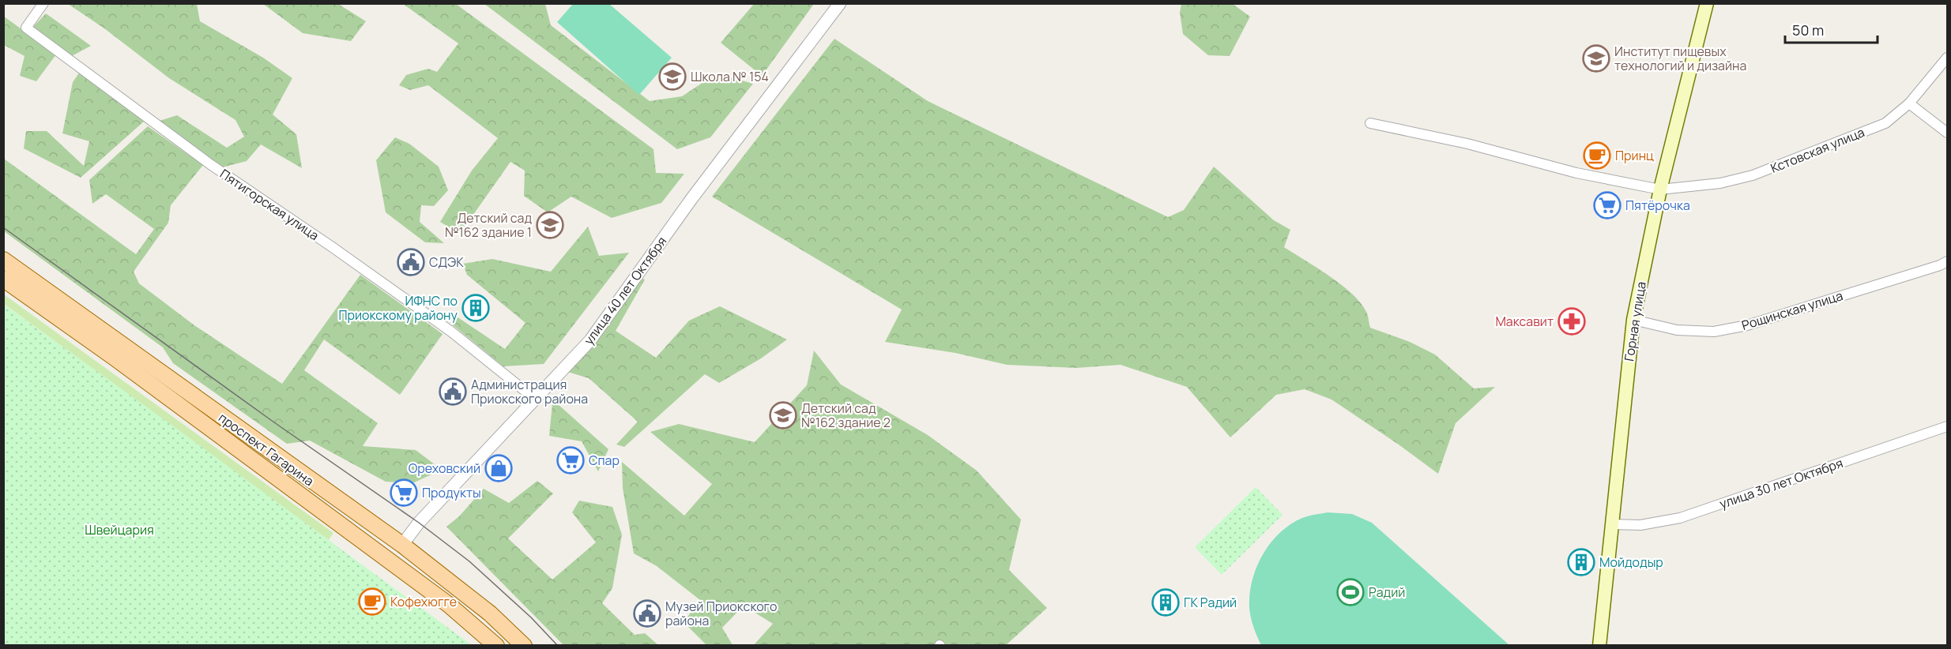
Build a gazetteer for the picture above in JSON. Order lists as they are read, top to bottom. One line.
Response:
{"streets":{"main road":["улица 40 лет Октября","Горная улица","проспект Гагарина"],"street":["Кстовская улица","Пятигорская улица","Рощинская улица","улица 30 лет Октября"]},"crossings":[["Кстовская улица","Горная улица"],["Пятигорская улица","улица 40 лет Октября"],["улица 40 лет Октября","проспект Гагарина"],["Рощинская улица","Горная улица"],["Горная улица","улица 30 лет Октября"]],"parks":["Швейцария"],"places":{"school or university":["Институт пищевых технологий и дизайна","Школа № 154","Детский сад №162 здание 1","Детский сад №162 здание 2"],"cafe":["Принц","Кофехюгге"],"supermarket":["Пятёрочка","Спар","Продукты"],"public building":["СДЭК","Администрация Приокского района","Музей Приокского района"],"building":["ИФНС по Приокскому району","Мойдодыр","ГК Радий"],"pharmacy":["Максавит"],"shop":["Ореховский"],"sports":["Радий"]},"scale_bar":"50 m"}
